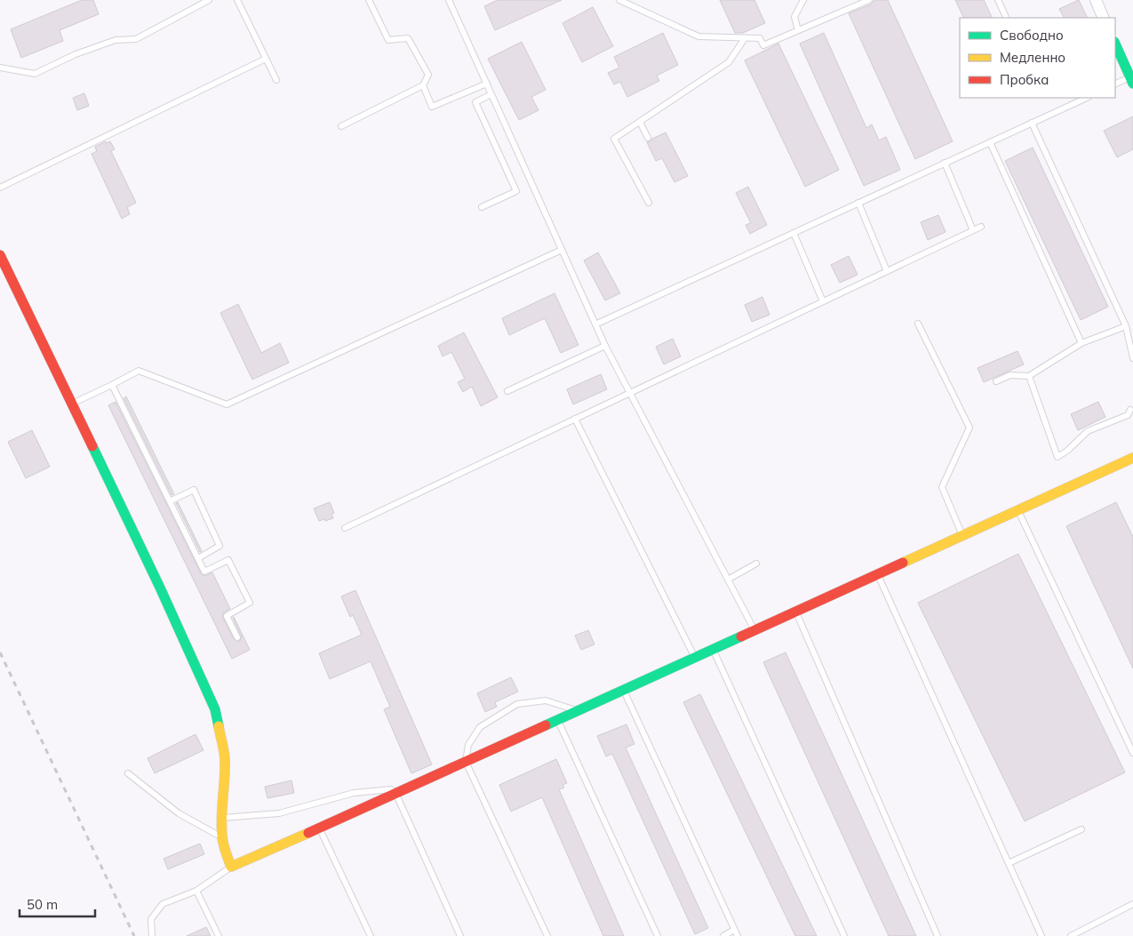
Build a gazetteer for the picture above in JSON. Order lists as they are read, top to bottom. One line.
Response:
{"legend":["Свободно","Медленно","Пробка"],"scale_bar":"50 m"}
